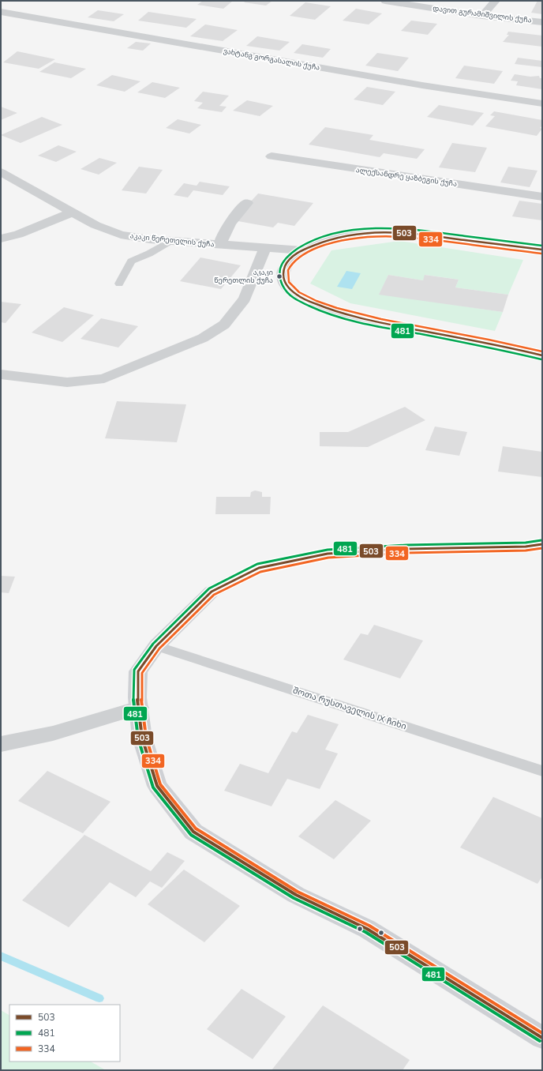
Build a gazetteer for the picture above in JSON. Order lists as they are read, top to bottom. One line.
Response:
{"streets":{"street":["დავით გურამიშვილის ქუჩა","ვახტანგ გორგასალის ქუჩა","ალექსანდრე ყაზბეგის ქუჩა","აკაკი წერეთელის ქუჩა"],"lane":["შოთა რუსთაველის IX ჩიხი"]},"places":["აკაკი წერეთლის ქუჩა"],"lines":["transit line 481","transit line 503","transit line 334"],"legend":["503","481","334"]}
